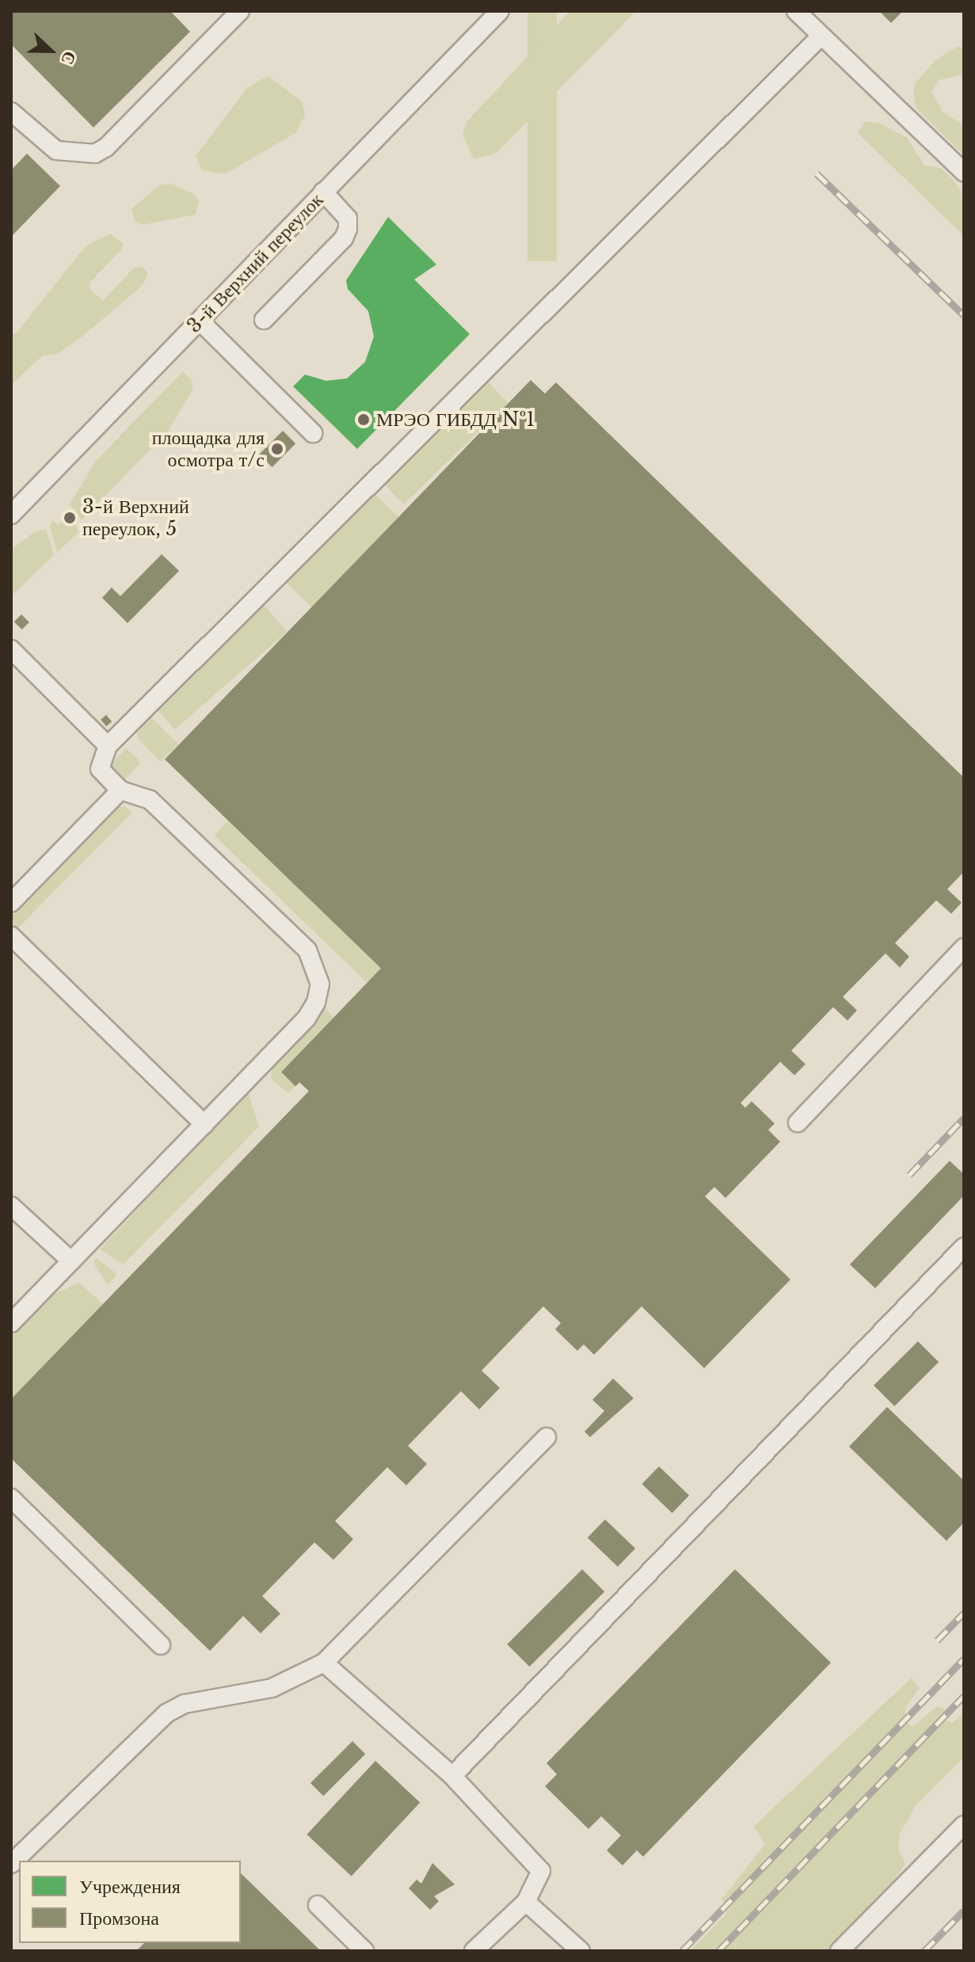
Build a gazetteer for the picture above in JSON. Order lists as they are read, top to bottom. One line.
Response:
{"streets":{"street":["3-й Верхний переулок"]},"places":["МРЭО ГИБДД №1","площадка для осмотра т/с","3-й Верхний переулок, 5"],"legend":["Учреждения","Промзона"],"north":"right"}
